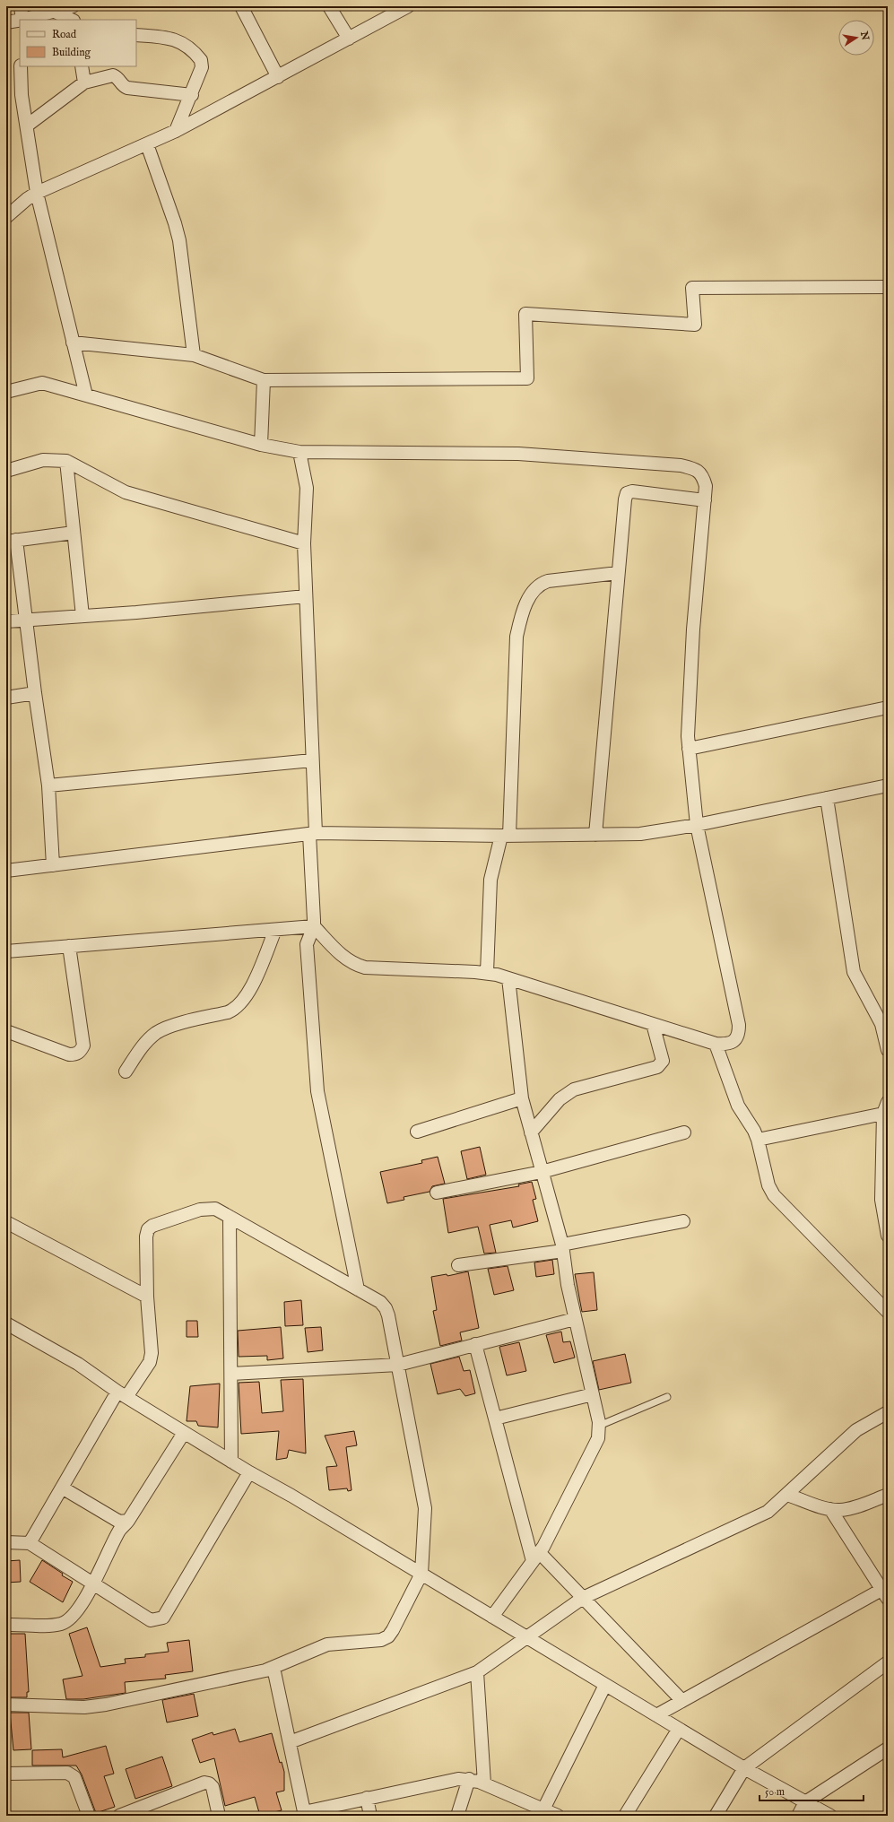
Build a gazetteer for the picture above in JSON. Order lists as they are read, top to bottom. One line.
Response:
{"legend":["Road","Building"],"scale_bar":"50 m","north":"right"}
